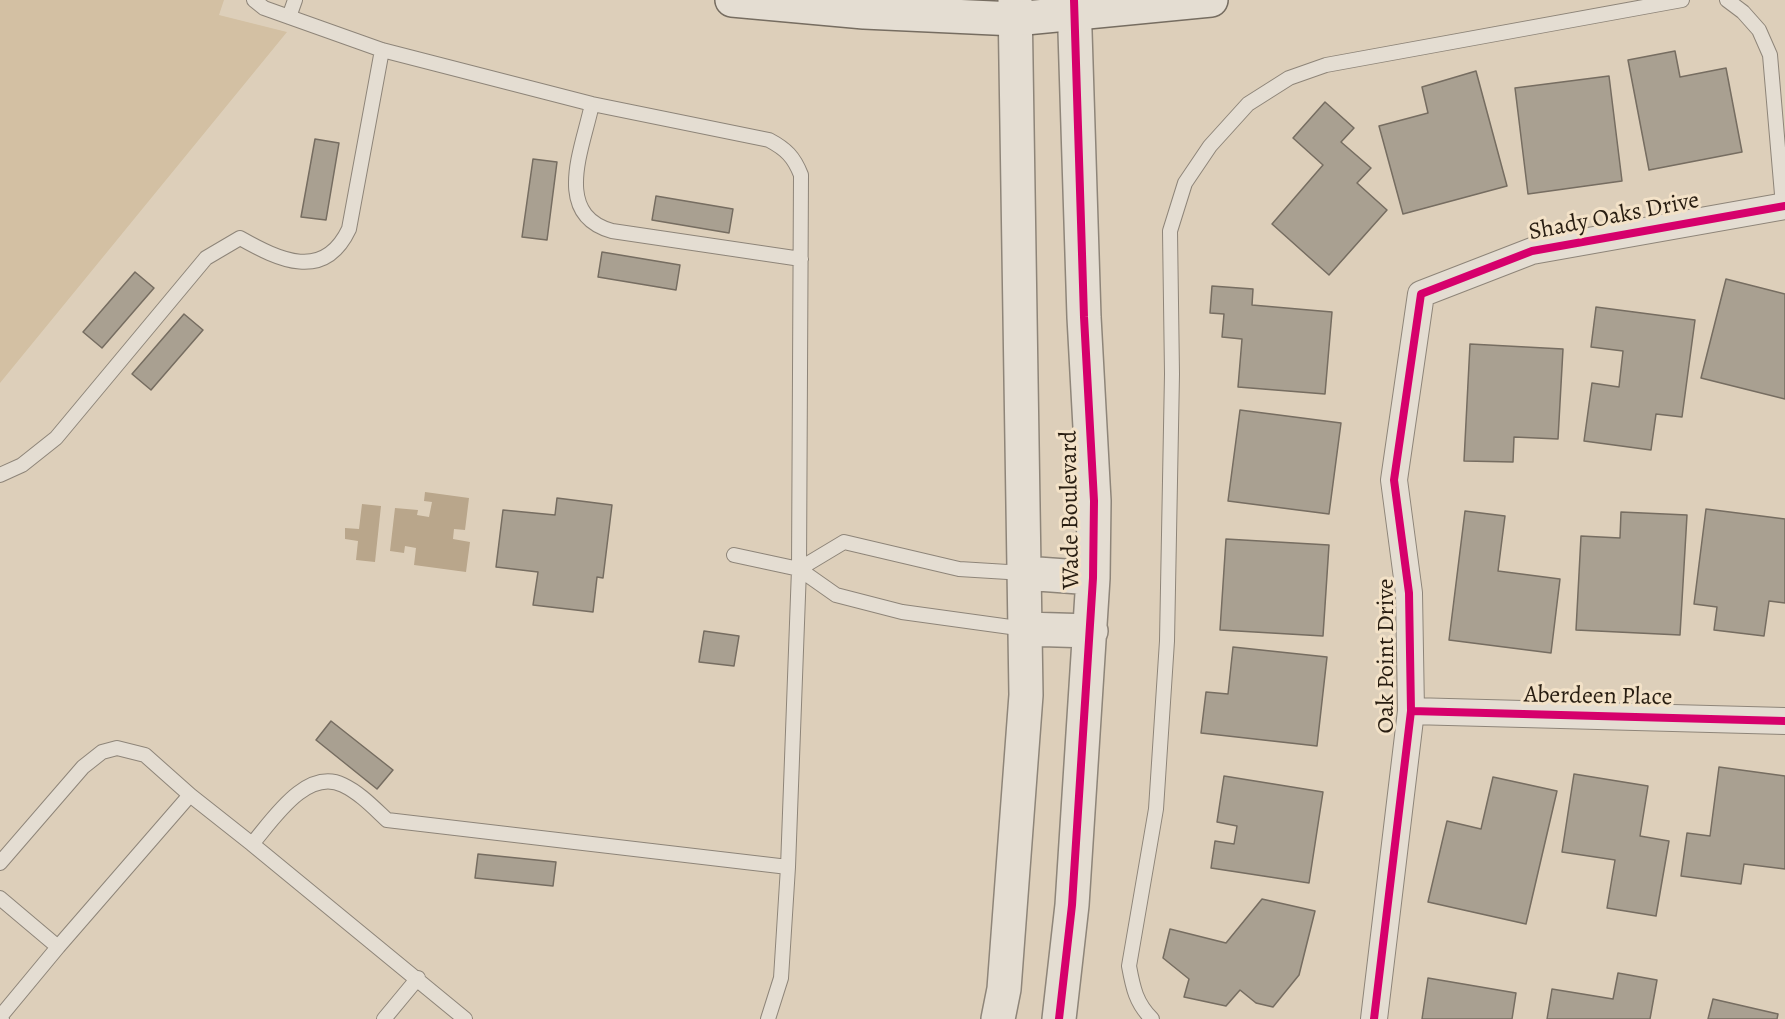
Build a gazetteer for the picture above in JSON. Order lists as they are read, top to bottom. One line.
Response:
{"streets":{"street":["Shady Oaks Drive","Wade Boulevard","Oak Point Drive","Aberdeen Place"]},"crossings":[["Shady Oaks Drive","Oak Point Drive"],["Oak Point Drive","Aberdeen Place"]]}
